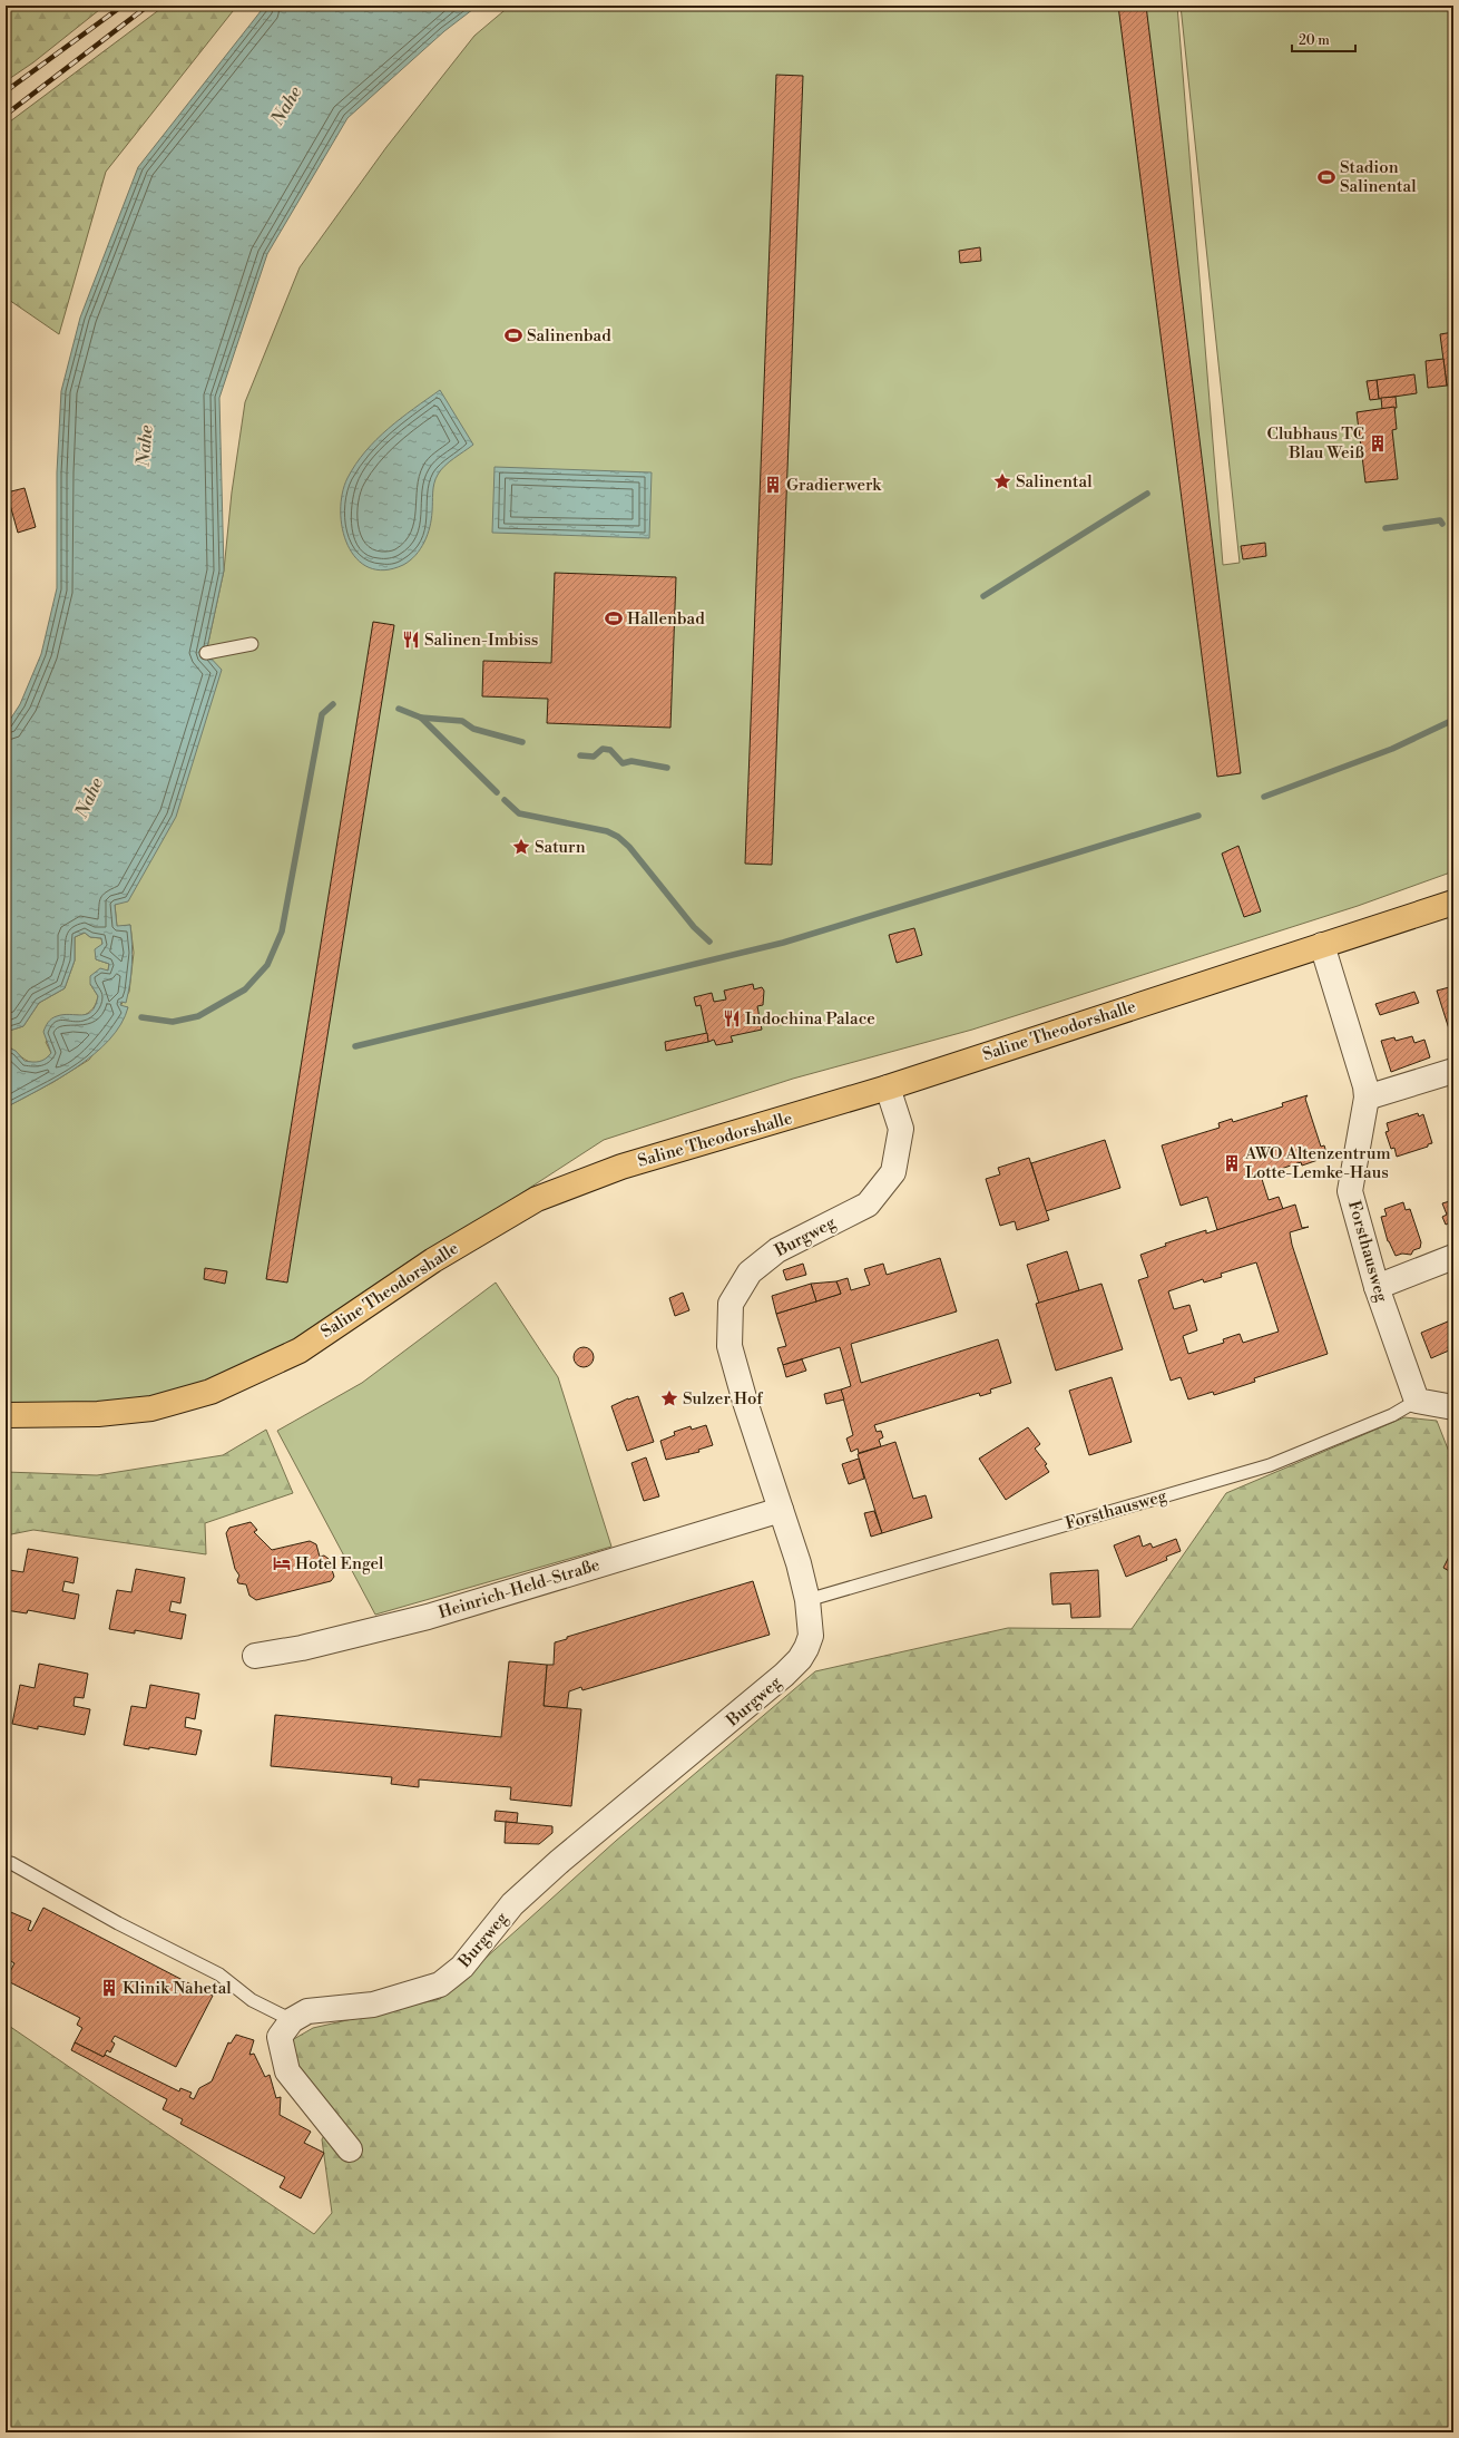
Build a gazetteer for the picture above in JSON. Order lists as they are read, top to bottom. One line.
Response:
{"streets":{"main road":["Saline Theodorshalle"],"street":["Burgweg","Forsthausweg","Heinrich-Held-Straße"]},"crossings":[["Saline Theodorshalle","Burgweg"],["Saline Theodorshalle","Forsthausweg"],["Burgweg","Forsthausweg"],["Burgweg","Heinrich-Held-Straße"]],"water":["Nahe"],"places":{"sports":["Stadion Salinental","Salinenbad","Hallenbad"],"building":["Clubhaus TC Blau Weiß","Gradierwerk","AWO Altenzentrum Lotte-Lemke-Haus","Klinik Nahetal"],"place":["Salinental","Saturn","Sulzer Hof"],"restaurant":["Salinen-Imbiss","Indochina Palace"],"hotel":["Hotel Engel"]},"scale_bar":"20 m"}
